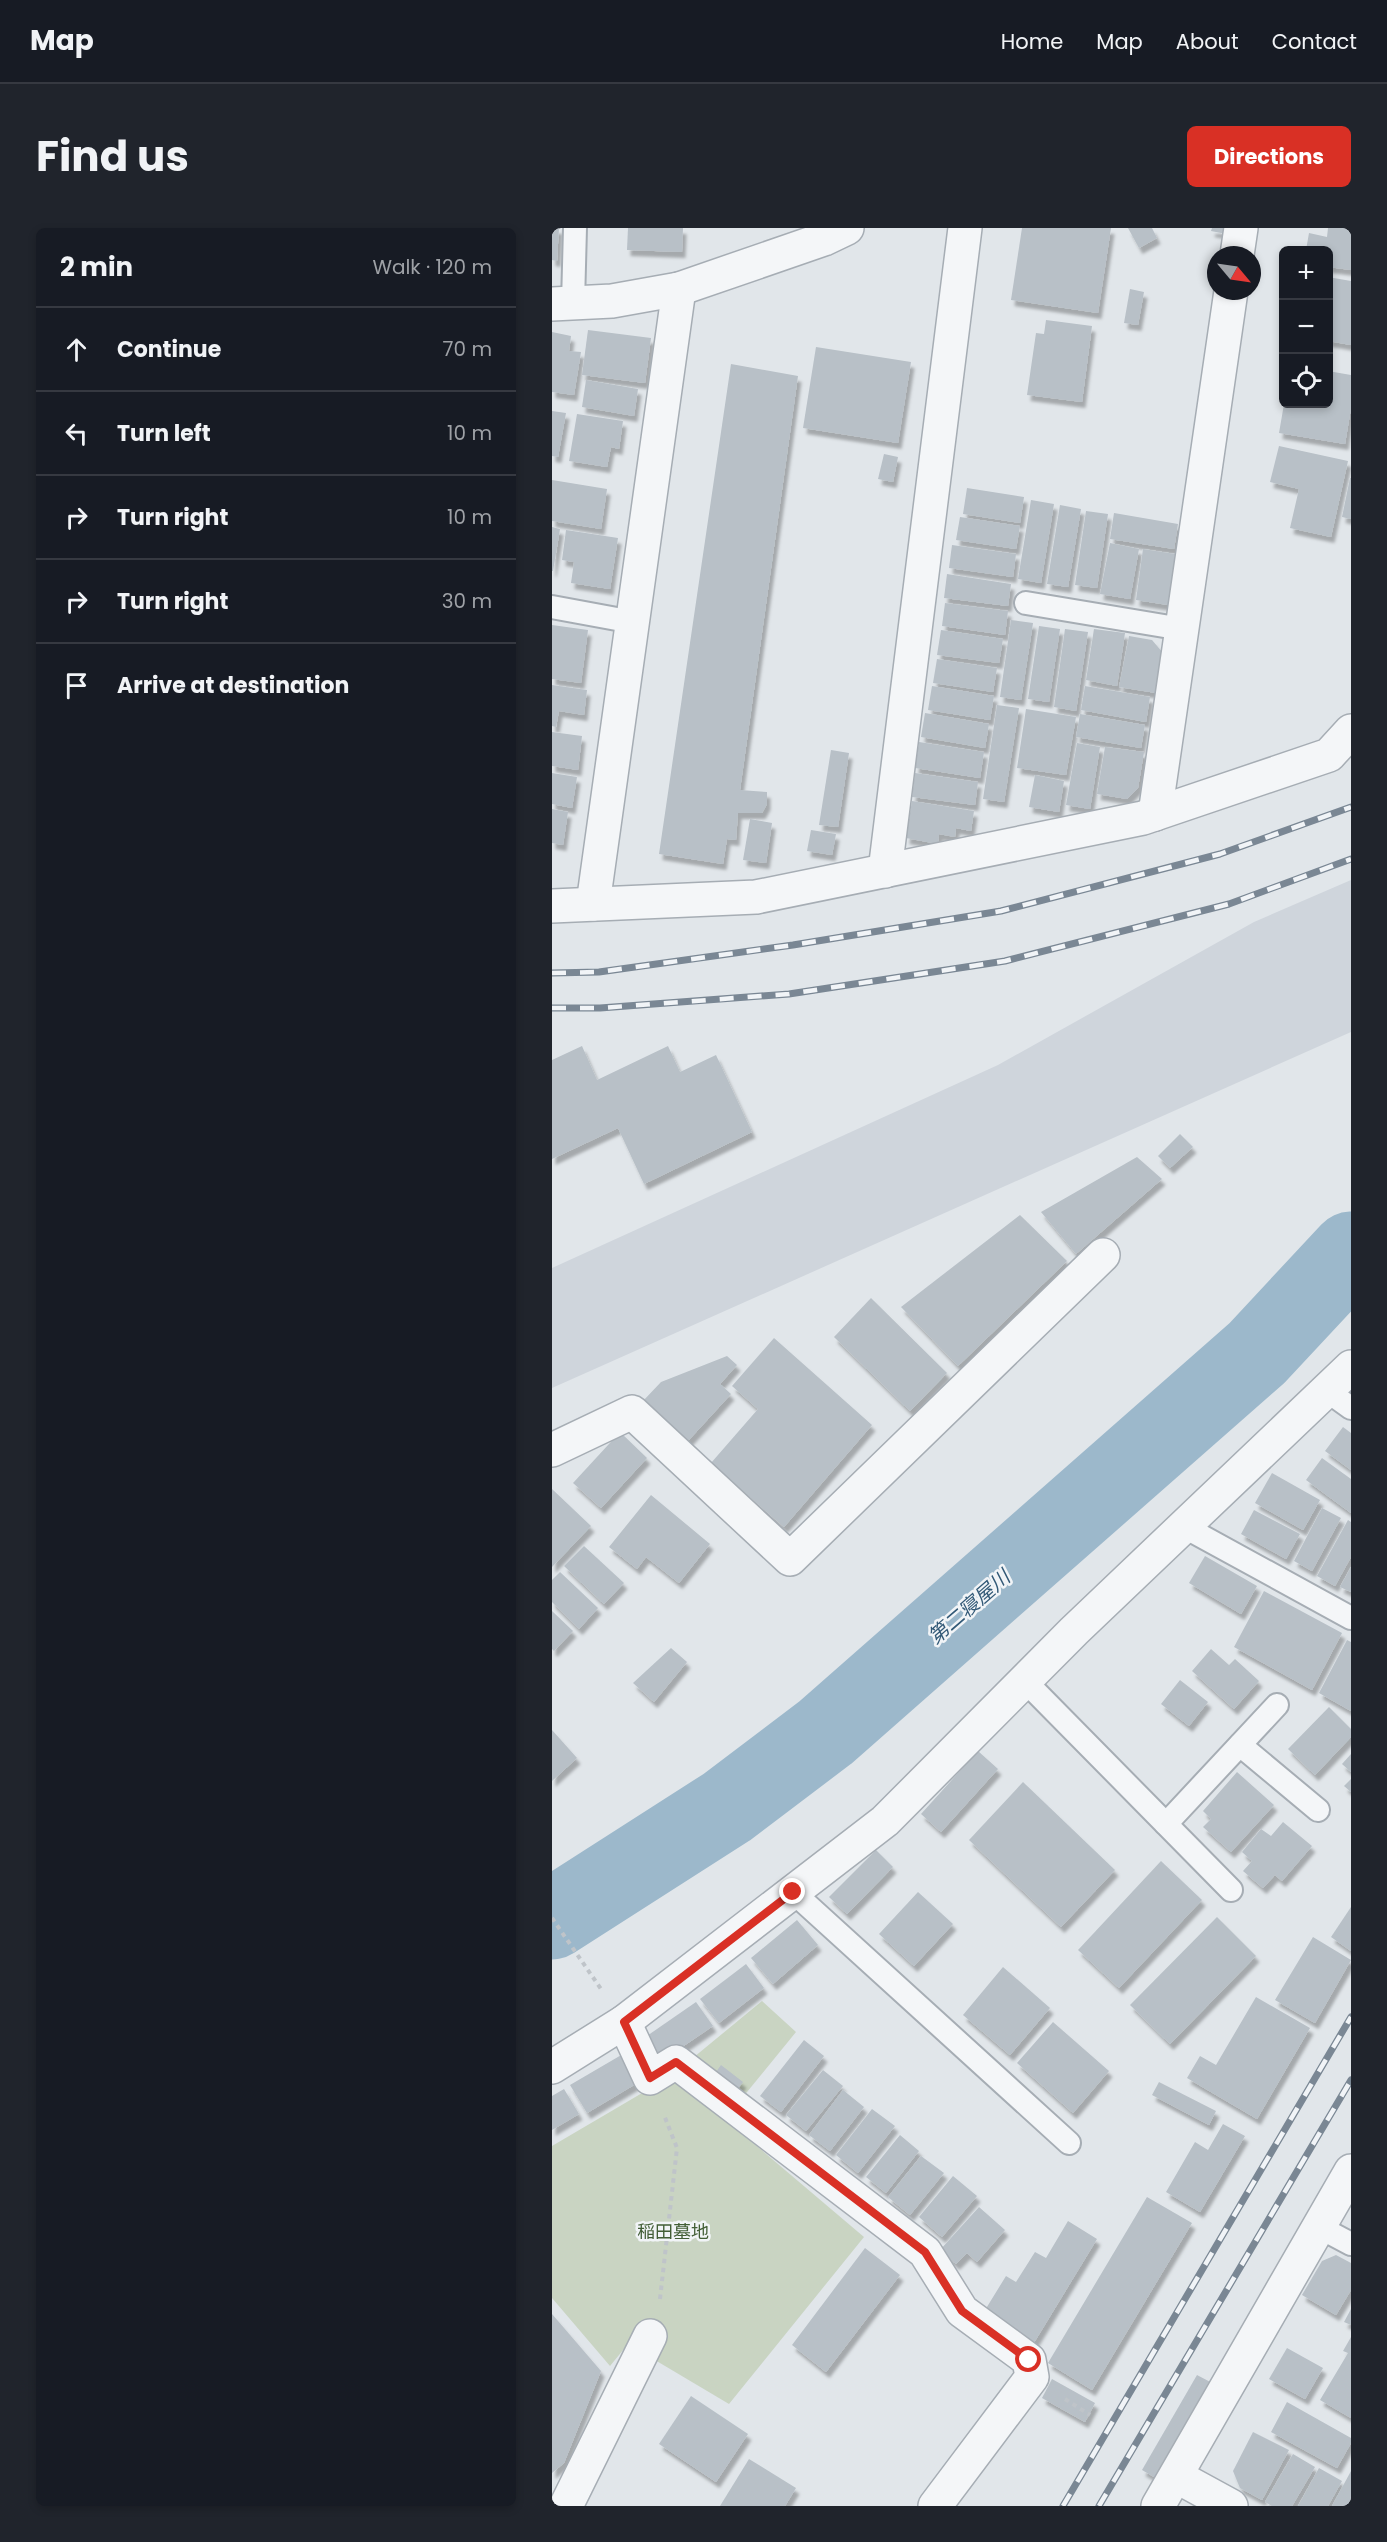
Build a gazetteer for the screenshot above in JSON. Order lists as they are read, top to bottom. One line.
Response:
{"water":["第二寝屋川"],"parks":["稲田墓地"],"north":"bottom right","page":{"header":"Map","nav":["Home","Map","About","Contact"],"title":"Find us","buttons":"Directions","heading":["2 min","Walk · 120 m"],"map_buttons":["+","−"],"list":[["Continue","70 m"],["Turn left","10 m"],["Turn right","10 m"],["Turn right","30 m"],"Arrive at destination"]}}
